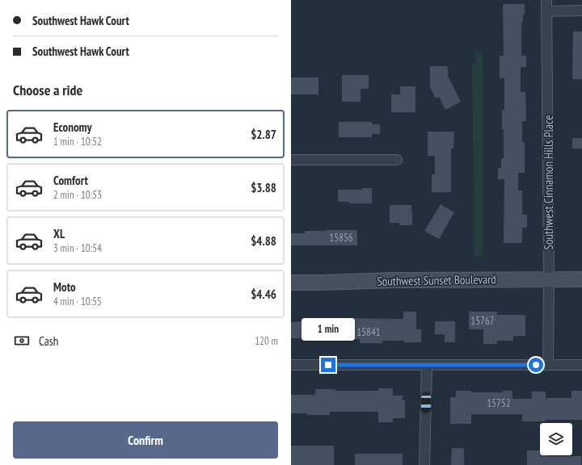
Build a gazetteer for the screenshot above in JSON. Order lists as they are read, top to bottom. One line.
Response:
{"streets":{"main road":["Southwest Sunset Boulevard"],"street":["Southwest Cinnamon Hills Place"]},"crossings":[["Southwest Cinnamon Hills Place","Southwest Sunset Boulevard"]],"house_numbers":["15856","15767","15841","15752"],"page":{"banner":["Southwest Hawk Court","Southwest Hawk Court"],"heading":"Choose a ride","list":[{"name":"Economy","note":"1 min · 10:52","value":"$2.87"},{"name":"Comfort","note":"2 min · 10:53","value":"$3.88"},{"name":"XL","note":"3 min · 10:54","value":"$4.88"},{"name":"Moto","note":"4 min · 10:55","value":"$4.46"}],"bubble":"1 min","pay":["Cash","120 m"],"buttons":"Confirm"}}
